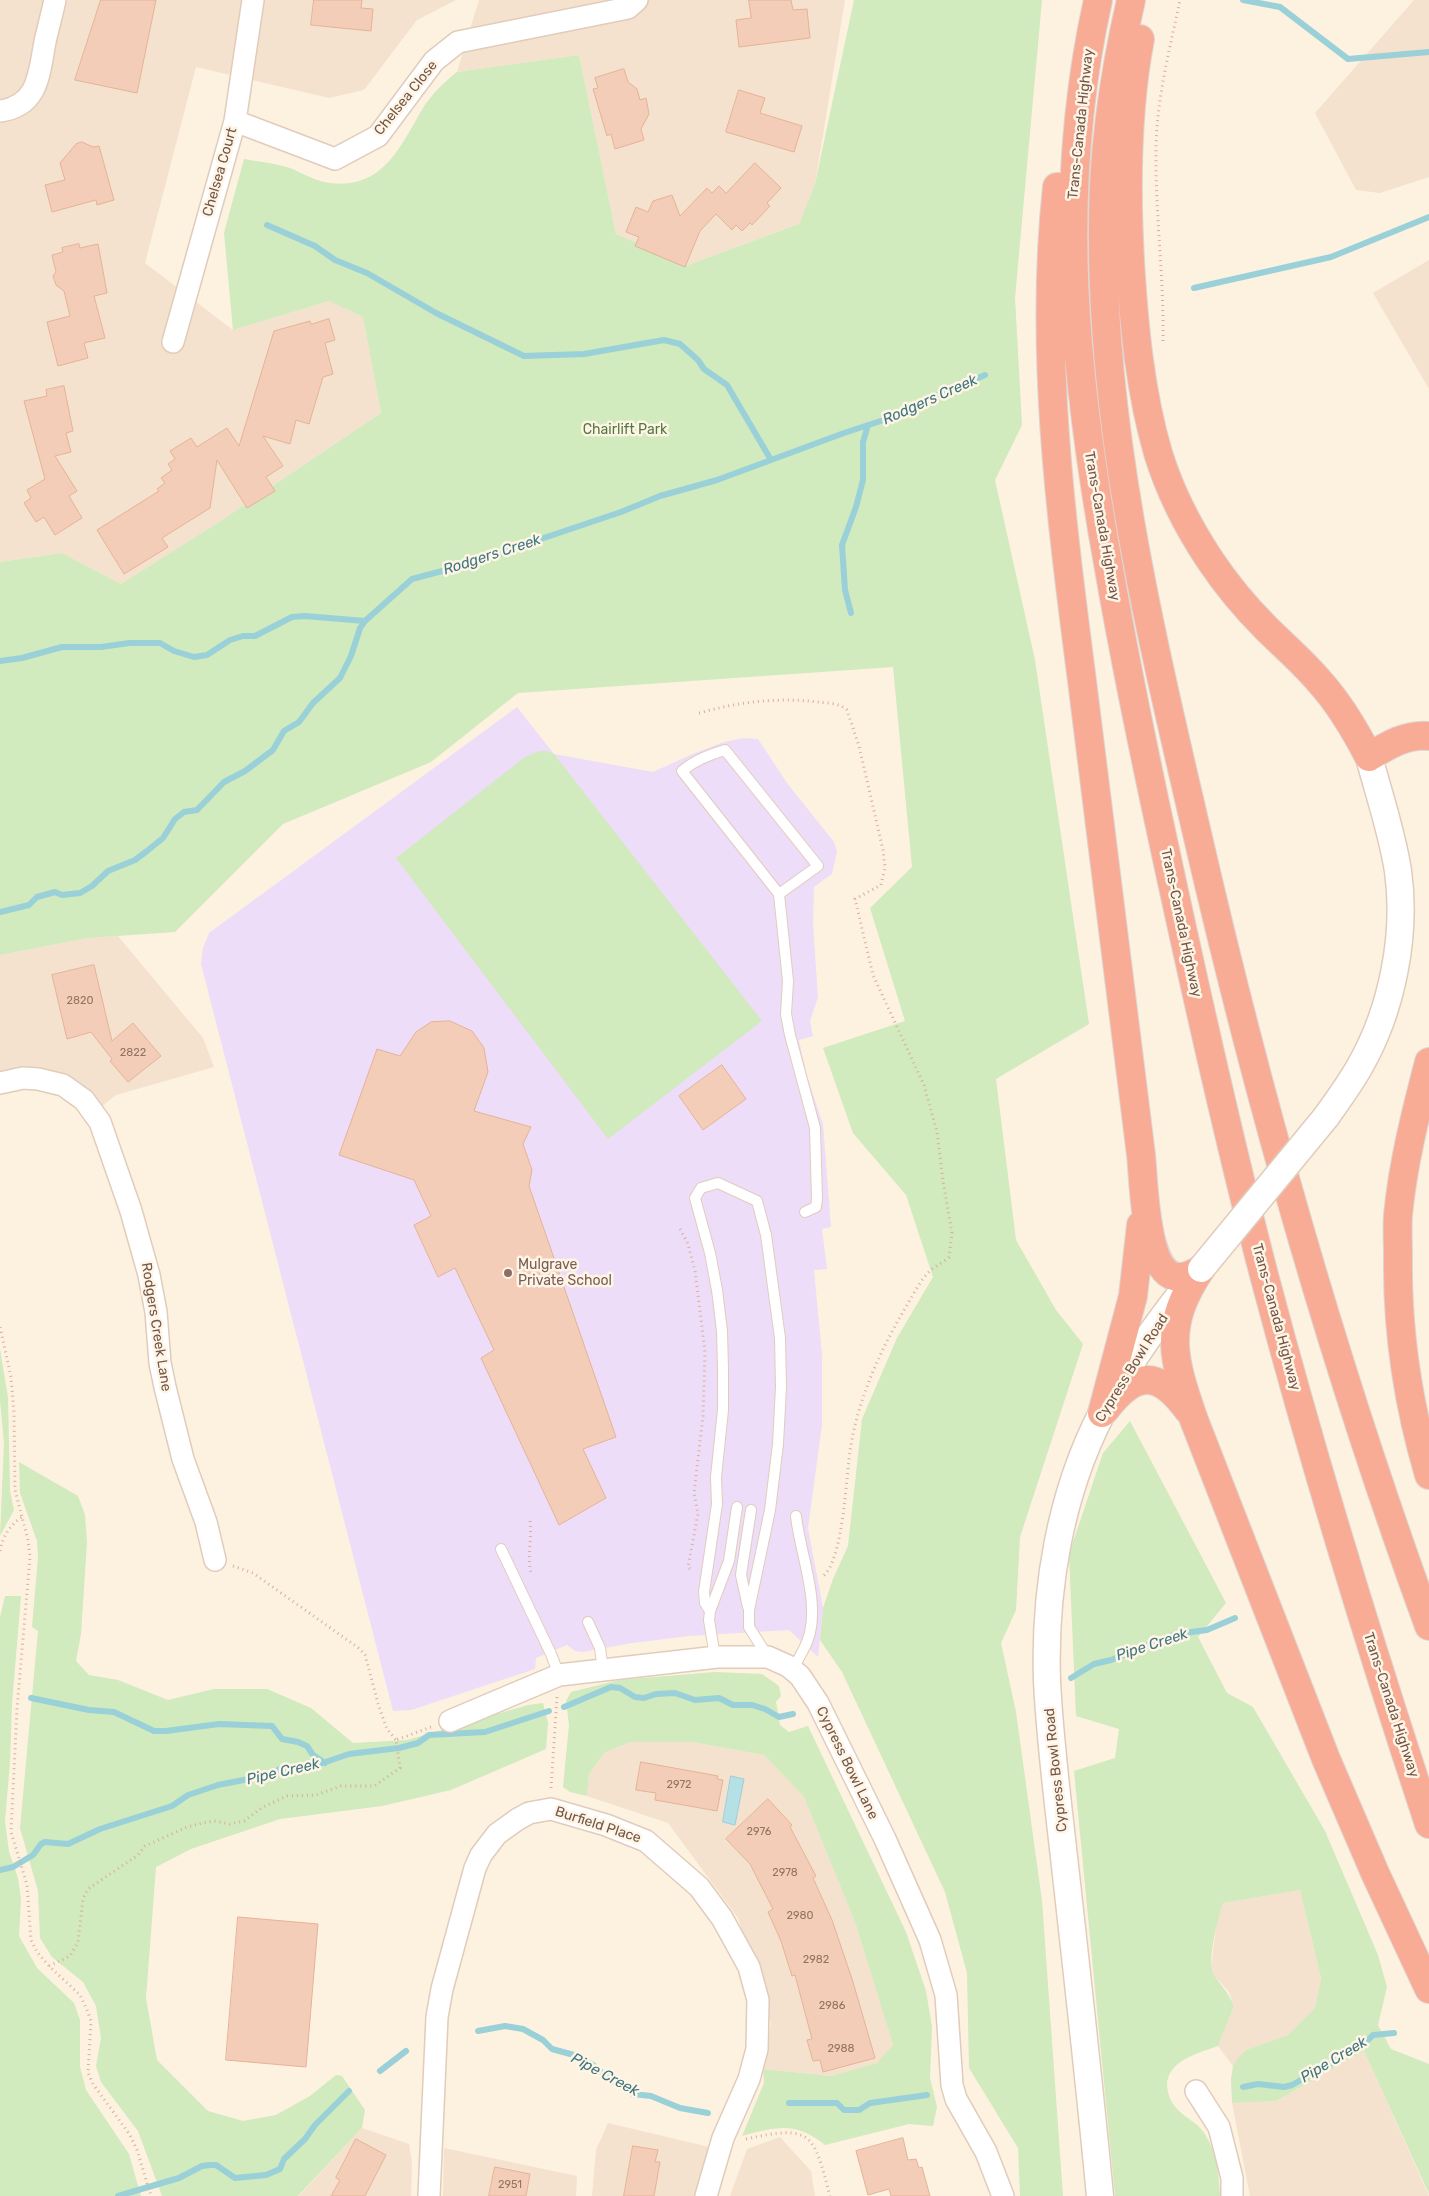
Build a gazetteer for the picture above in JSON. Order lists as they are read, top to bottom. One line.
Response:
{"streets":{"highway":["Trans-Canada Highway"],"street":["Chelsea Close","Chelsea Court","Rodgers Creek Lane","Cypress Bowl Road","Cypress Bowl Lane","Burfield Place"]},"crossings":[["Chelsea Close","Chelsea Court"]],"water":["Rodgers Creek","Pipe Creek"],"parks":["Chairlift Park"],"places":["Mulgrave Private School"],"house_numbers":["2820","2822","2972","2976","2978","2980","2982","2986","2988","2951"]}
